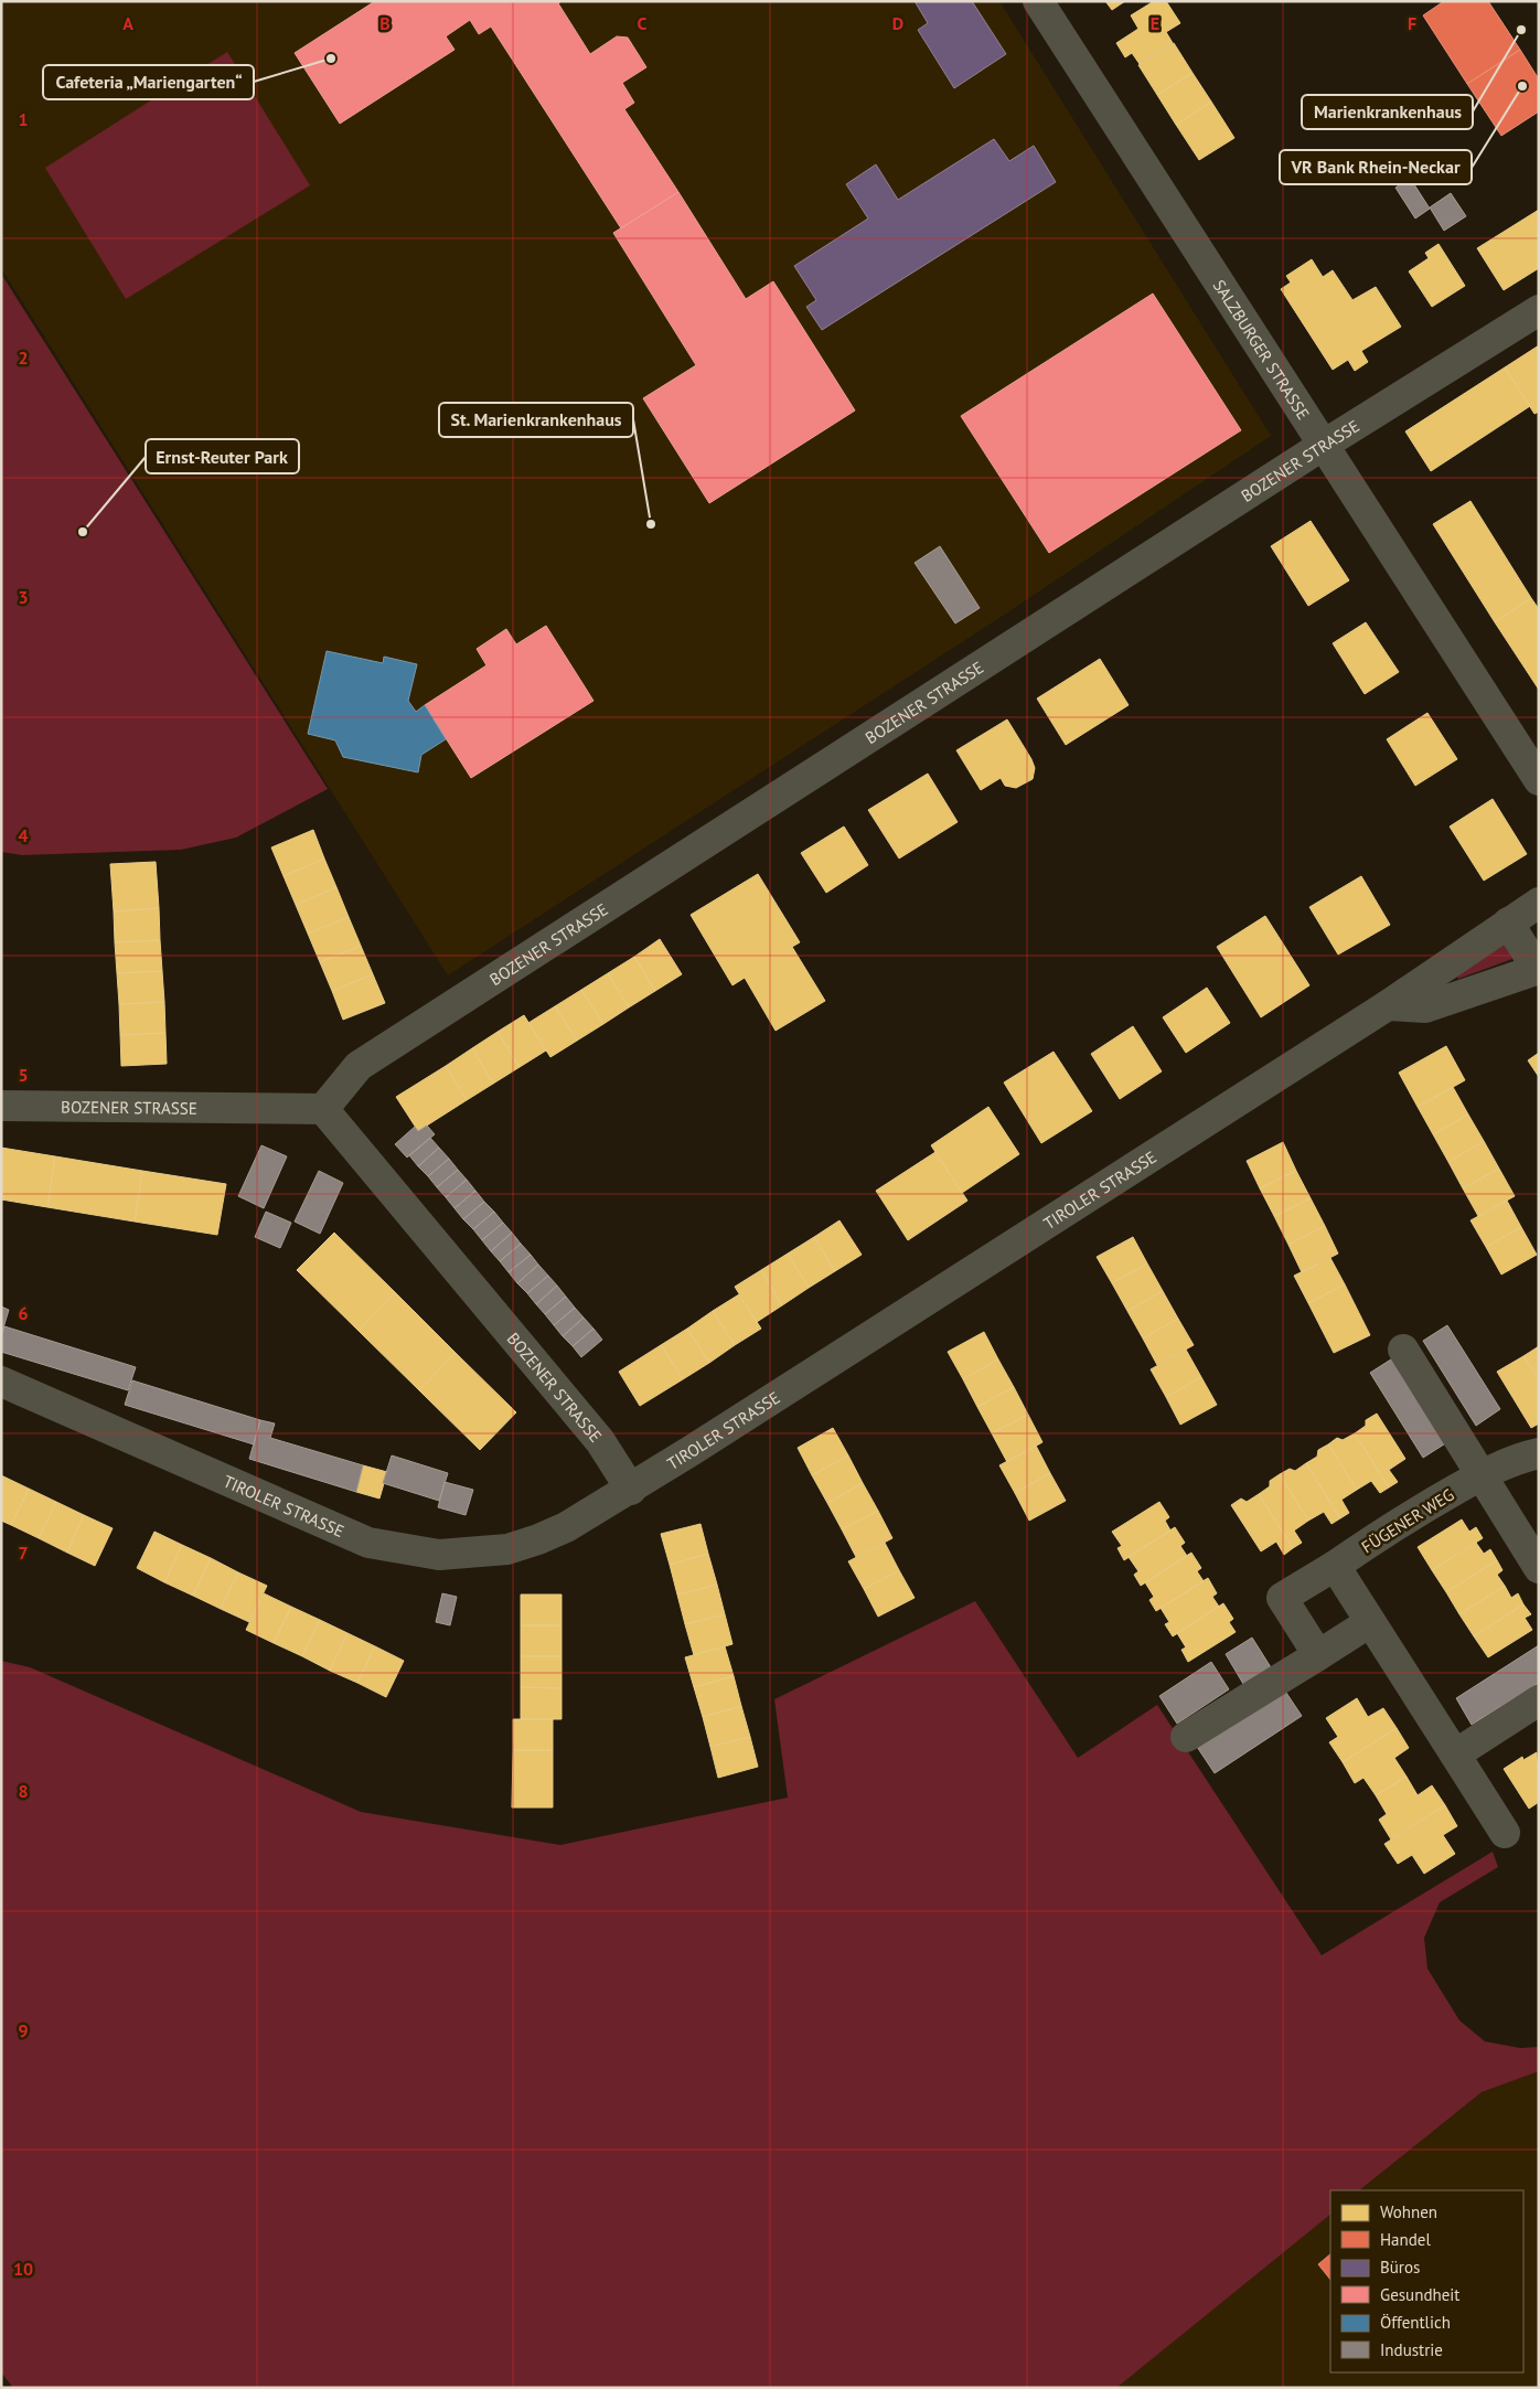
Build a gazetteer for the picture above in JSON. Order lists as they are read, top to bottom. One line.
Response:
{"streets":{"street":["SALZBURGER STRASSE","BOZENER STRASSE","TIROLER STRASSE","FÜGENER WEG"]},"crossings":[["SALZBURGER STRASSE","BOZENER STRASSE"],["BOZENER STRASSE","TIROLER STRASSE"]],"places":["Marienkrankenhaus","Cafeteria „Mariengarten“","VR Bank Rhein-Neckar","St. Marienkrankenhaus","Ernst-Reuter Park"],"legend":["Wohnen","Handel","Büros","Gesundheit","Öffentlich","Industrie"],"grid":{"columns":["A","B","C","D","E","F"],"rows":["1","2","3","4","5","6","7","8","9","10"]}}
